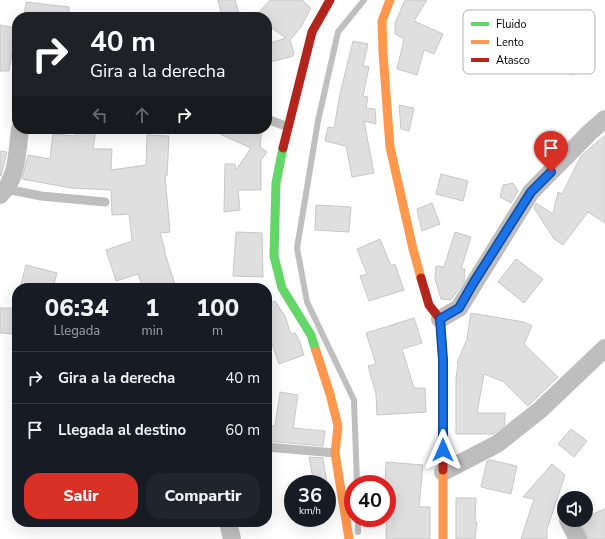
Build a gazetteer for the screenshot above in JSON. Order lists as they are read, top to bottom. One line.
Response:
{"legend":["Fluido","Lento","Atasco"],"page":{"turn":["40 m","Gira a la derecha"],"eta":["06:34","Llegada","1","min","100","m"],"list":[{"name":"Gira a la derecha","value":"40 m"},{"name":"Llegada al destino","value":"60 m"}],"buttons":["Salir","Compartir"],"speed":"36 km/h","limit":"40"}}
